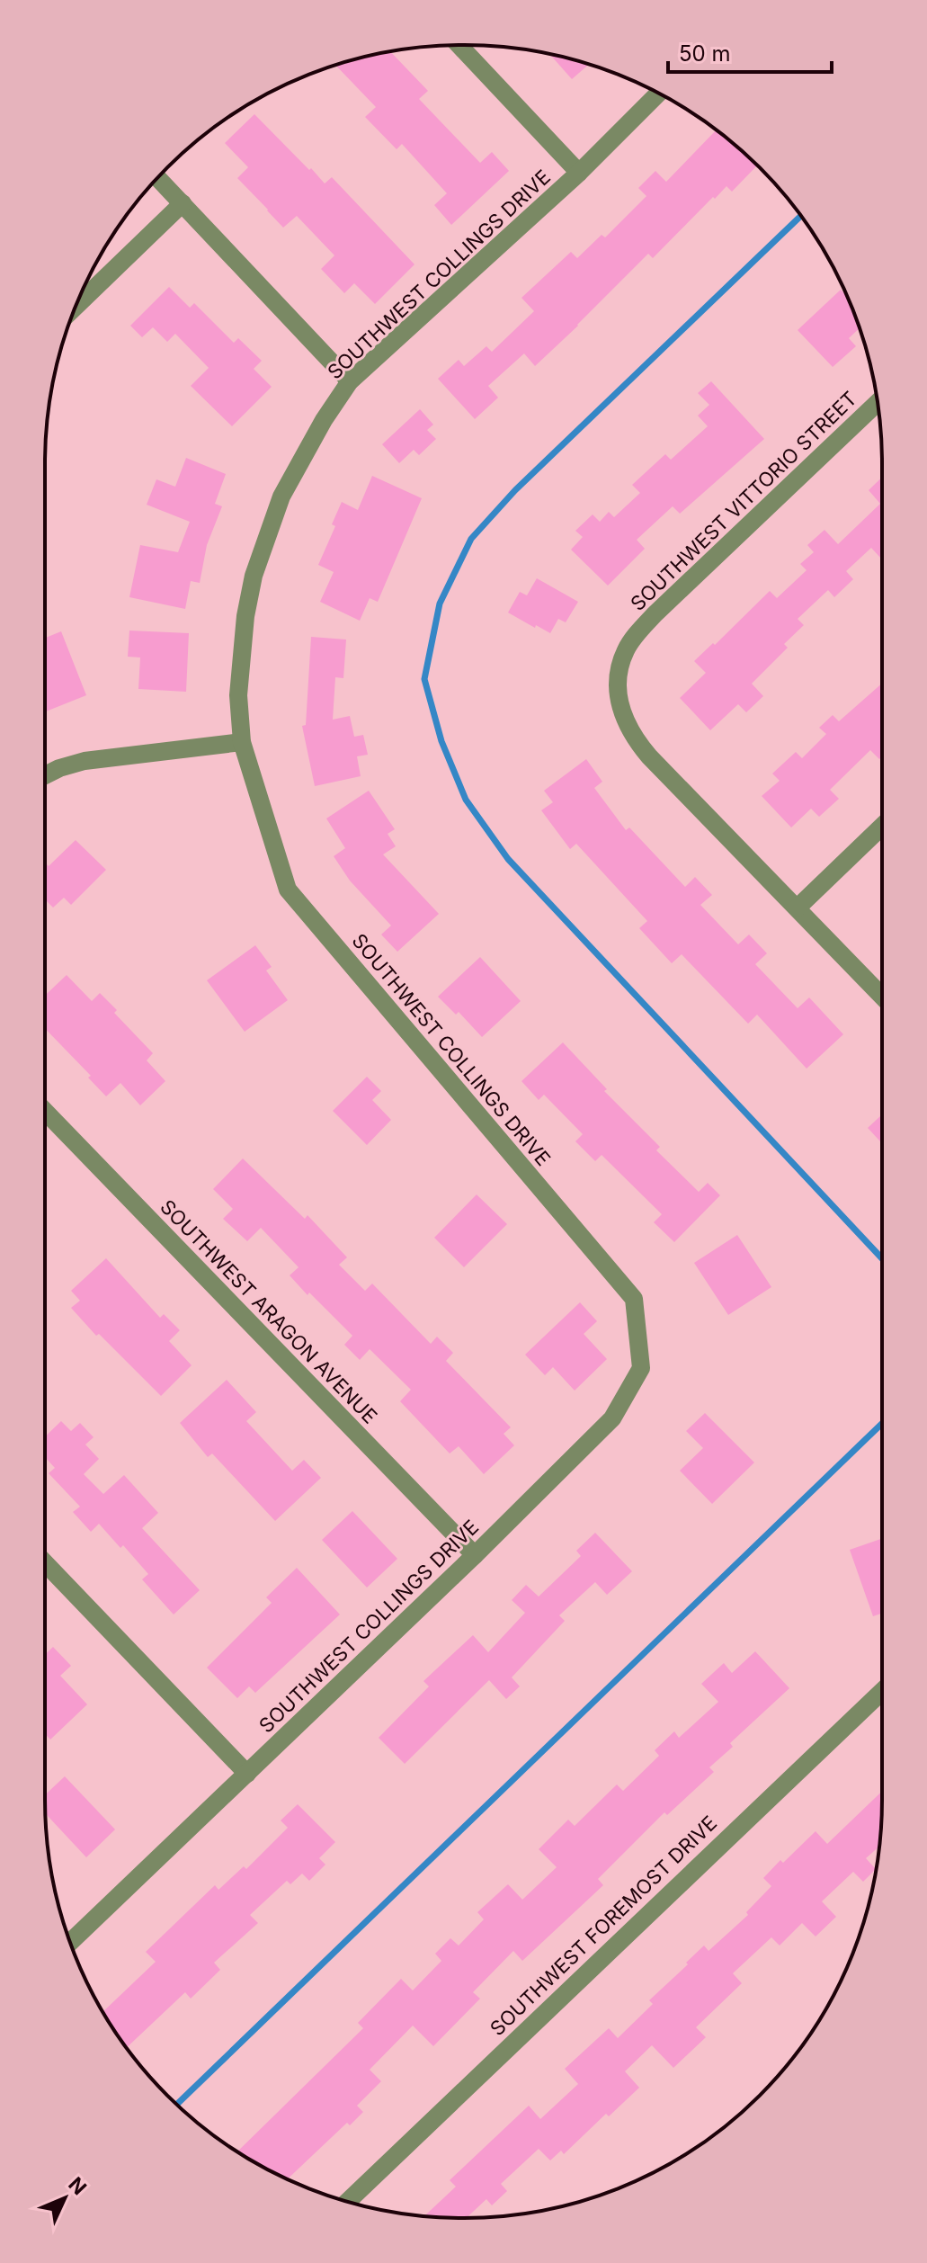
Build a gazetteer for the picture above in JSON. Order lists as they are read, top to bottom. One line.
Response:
{"streets":{"street":["SOUTHWEST COLLINGS DRIVE","SOUTHWEST VITTORIO STREET","SOUTHWEST ARAGON AVENUE","SOUTHWEST FOREMOST DRIVE"]},"crossings":[["SOUTHWEST COLLINGS DRIVE","SOUTHWEST ARAGON AVENUE"]],"scale_bar":"50 m","north":"top right"}
